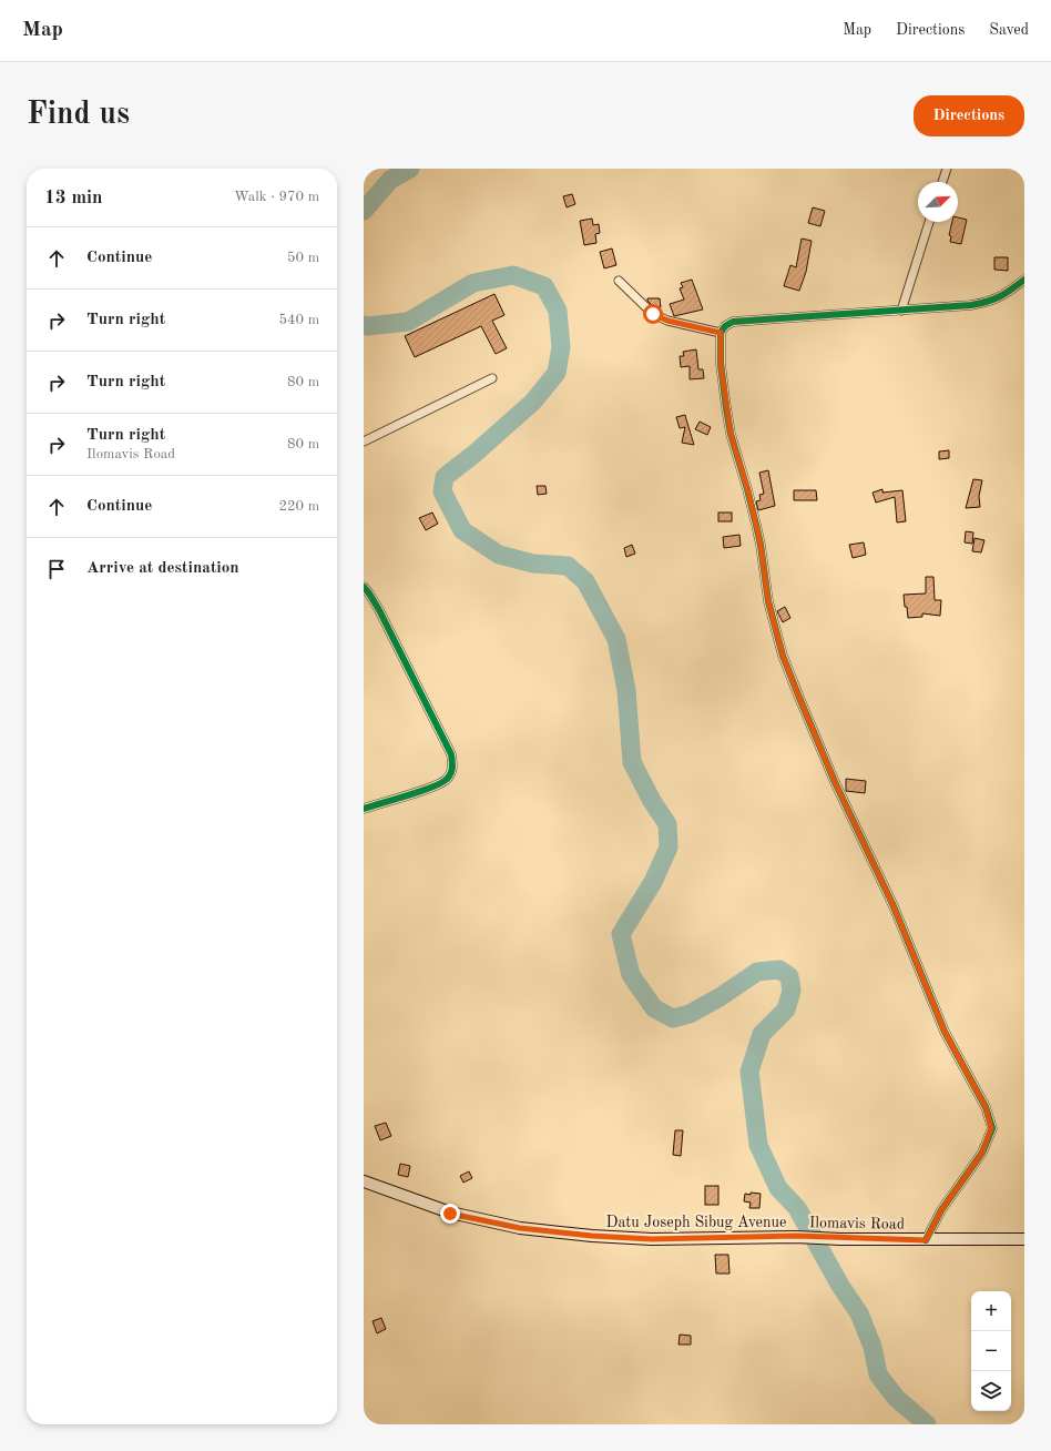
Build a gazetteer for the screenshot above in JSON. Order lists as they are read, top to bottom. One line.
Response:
{"streets":{"main road":["Datu Joseph Sibug Avenue","Ilomavis Road"]},"crossings":[["Datu Joseph Sibug Avenue","Ilomavis Road"]],"north":"top right","page":{"header":"Map","nav":["Map","Directions","Saved"],"buttons":"Directions","title":"Find us","heading":["13 min","Walk · 970 m"],"list":[["Continue","50 m"],["Turn right","540 m"],["Turn right","80 m"],["Turn right","Ilomavis Road","80 m"],["Continue","220 m"],"Arrive at destination"],"map_buttons":["+","−"]}}
